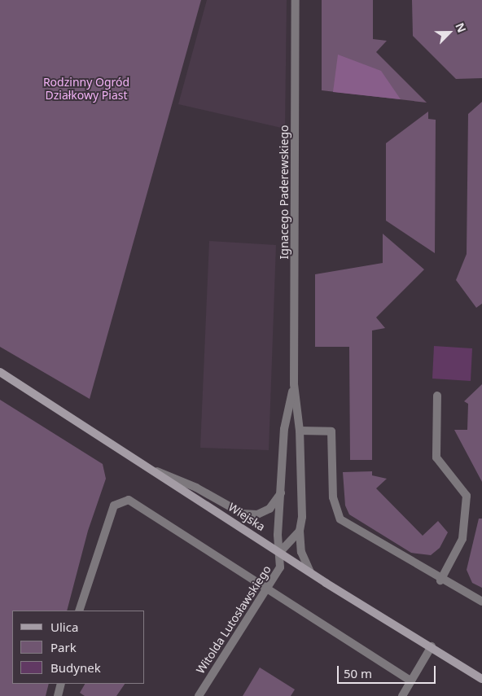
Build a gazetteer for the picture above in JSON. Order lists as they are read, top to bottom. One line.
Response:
{"streets":{"main road":["Wiejska"],"street":["Ignacego Paderewskiego","Witolda Lutosławskiego"]},"crossings":[["Ignacego Paderewskiego","Witolda Lutosławskiego"],["Wiejska","Witolda Lutosławskiego"]],"parks":["Rodzinny Ogród Działkowy Piast"],"legend":["Ulica","Park","Budynek"],"scale_bar":"50 m","north":"top right"}
